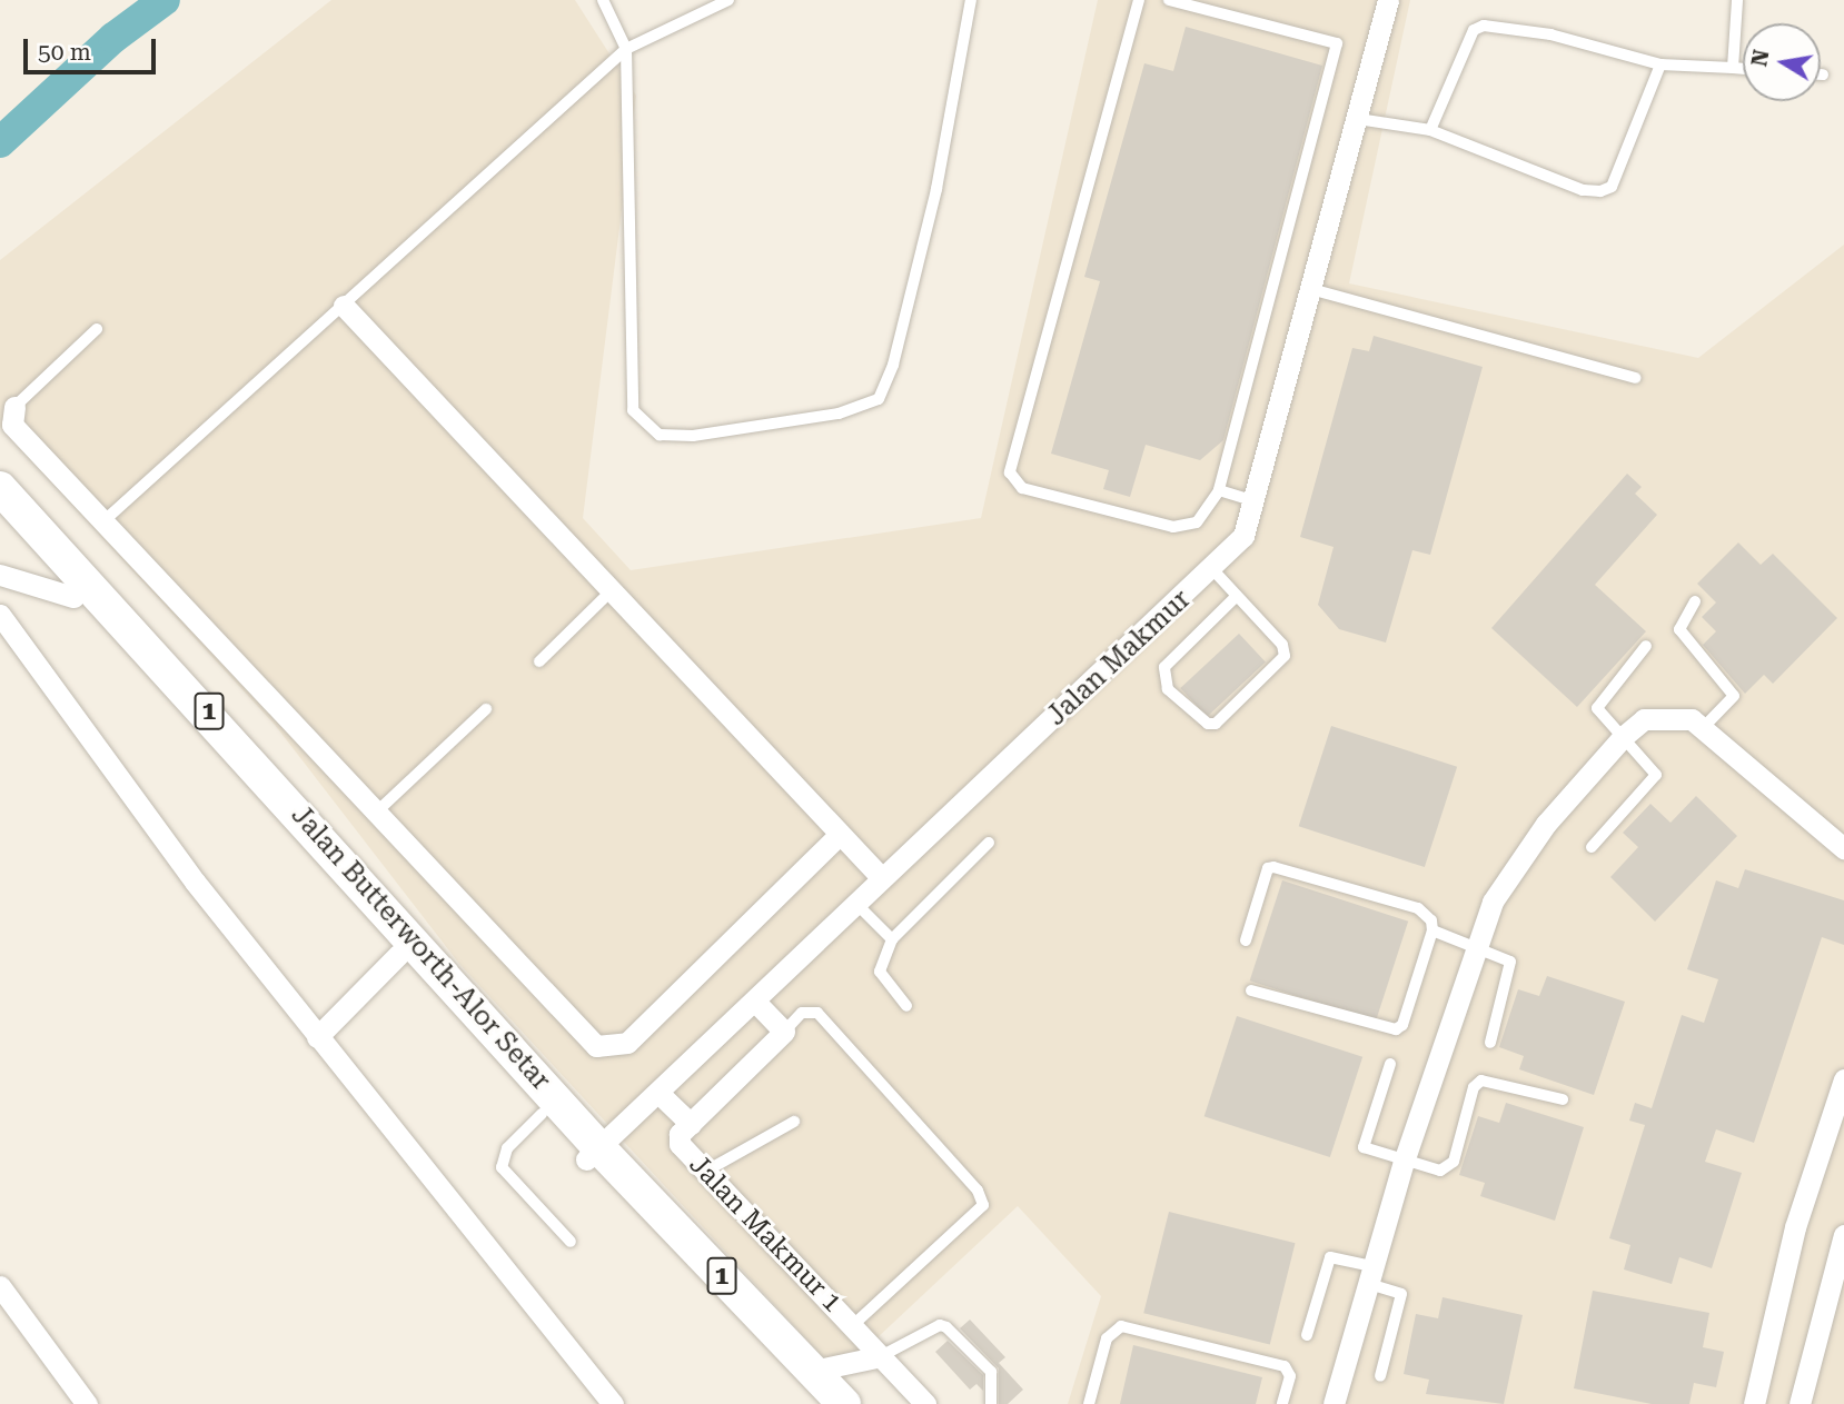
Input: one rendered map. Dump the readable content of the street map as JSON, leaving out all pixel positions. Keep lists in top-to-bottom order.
{
  "streets": {
    "main road": ["1", "Jalan Butterworth-Alor Setar"],
    "street": ["Jalan Makmur", "Jalan Makmur 1"]
  },
  "crossings": [
    ["Jalan Makmur", "Jalan Butterworth-Alor Setar"]
  ],
  "scale_bar": "50 m",
  "north": "left"
}
